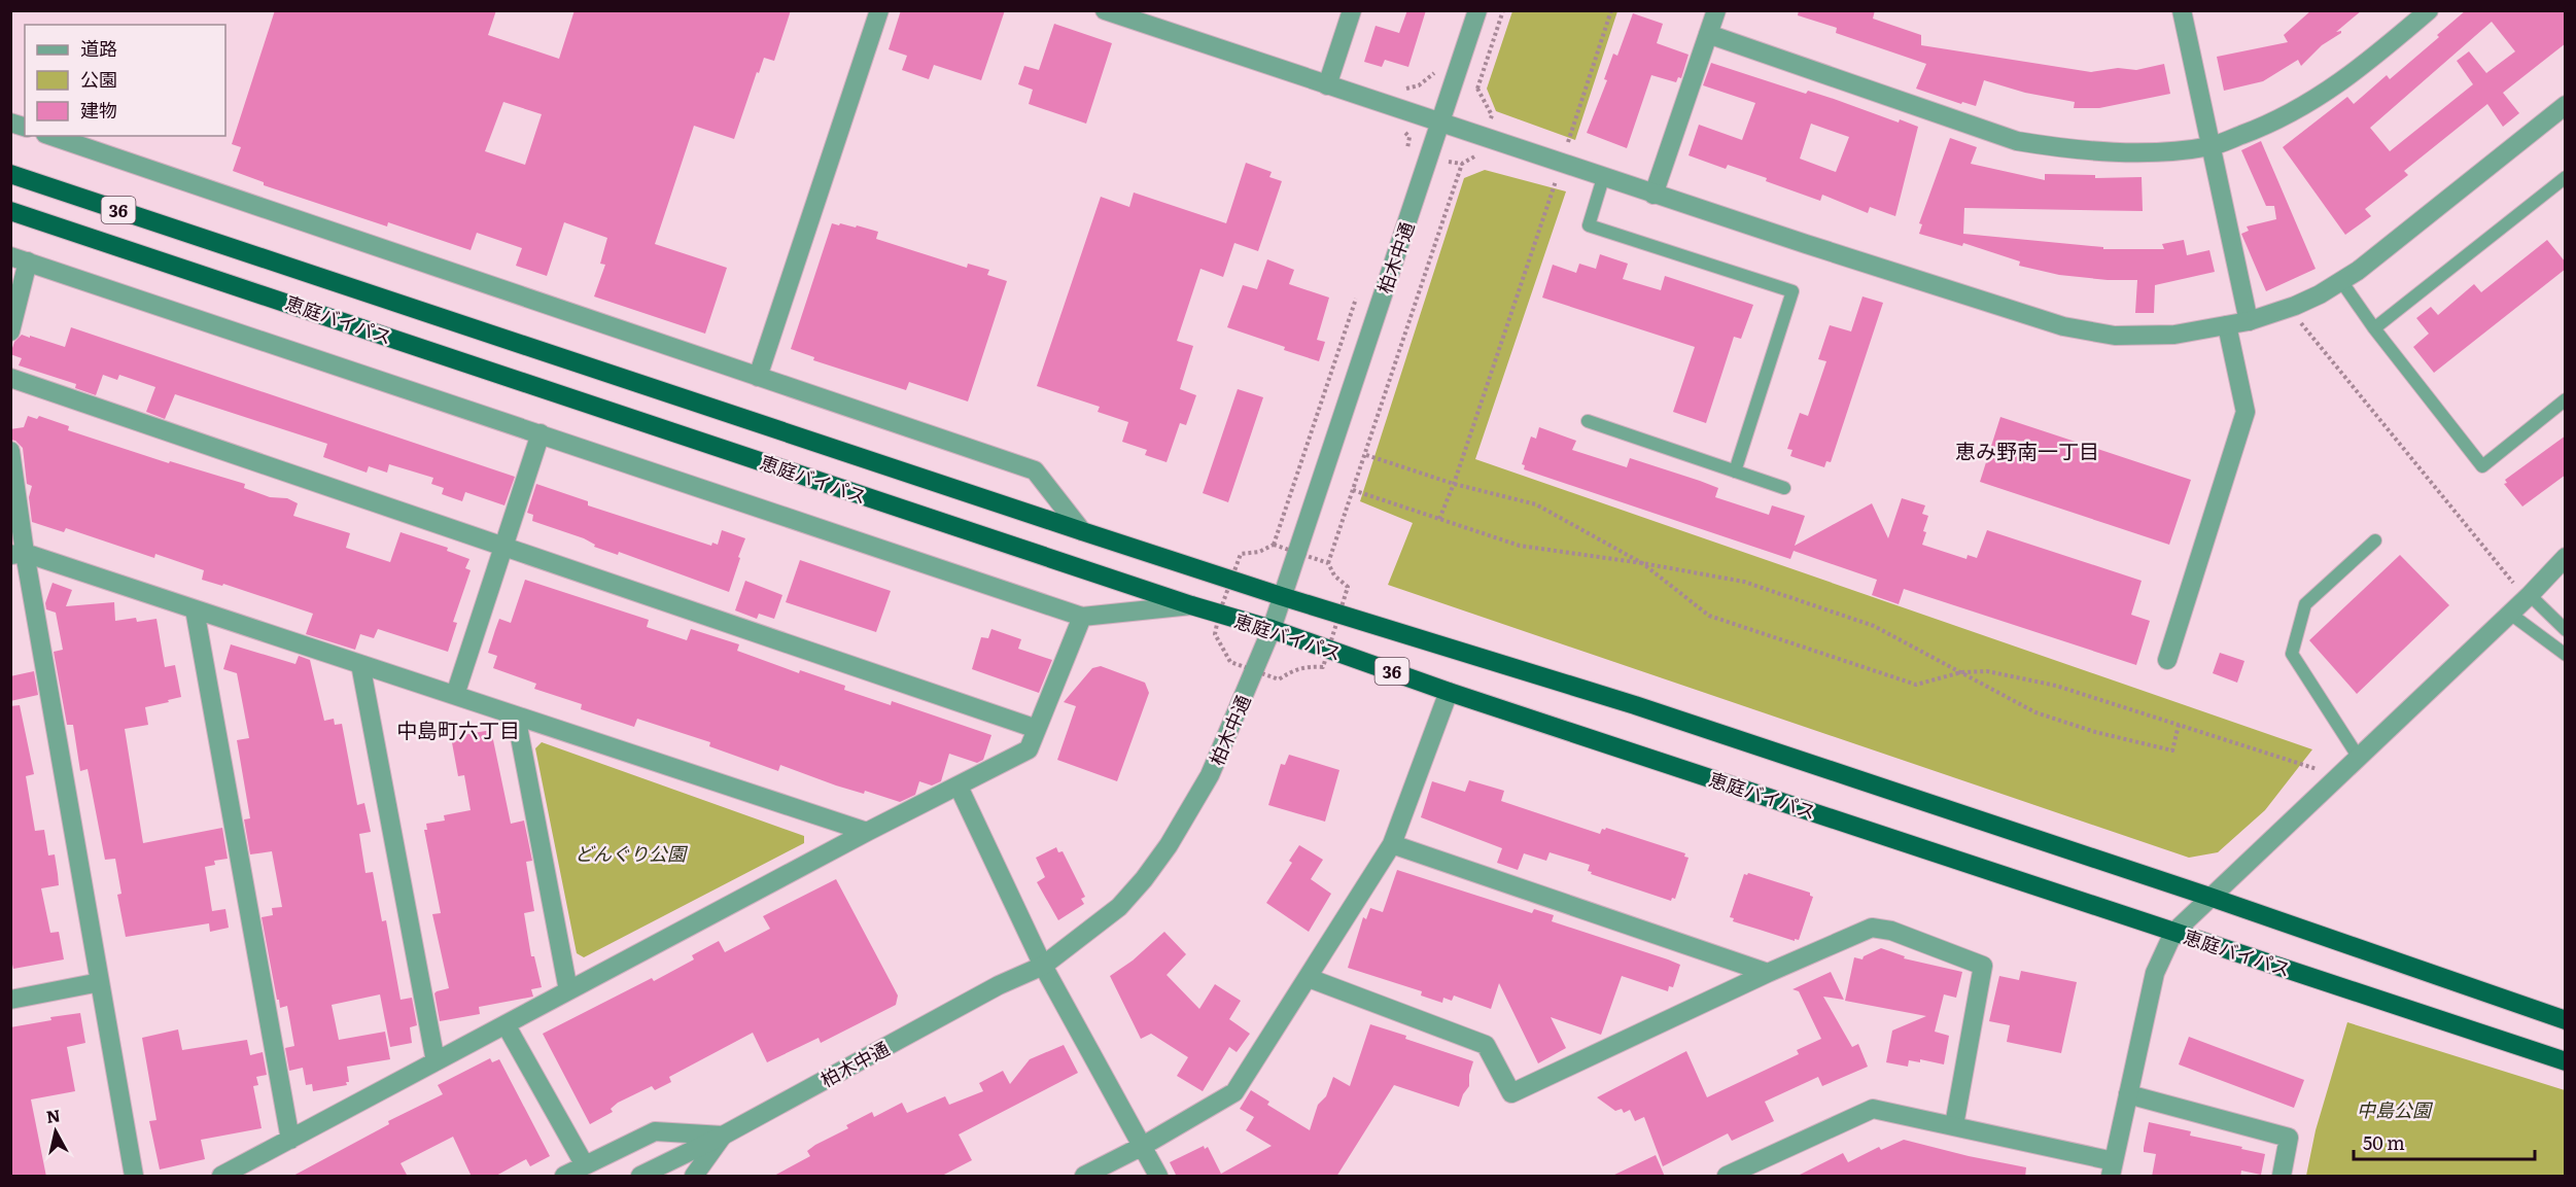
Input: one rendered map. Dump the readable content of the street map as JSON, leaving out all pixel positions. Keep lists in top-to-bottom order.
{
  "streets": {
    "highway": ["36", "恵庭バイパス"],
    "street": ["柏木中通"]
  },
  "crossings": [
    ["柏木中通", "恵庭バイパス"]
  ],
  "districts": ["恵み野南一丁目", "中島町六丁目"],
  "parks": ["どんぐり公園", "中島公園"],
  "legend": ["道路", "公園", "建物"],
  "scale_bar": "50 m",
  "north": "top"
}
